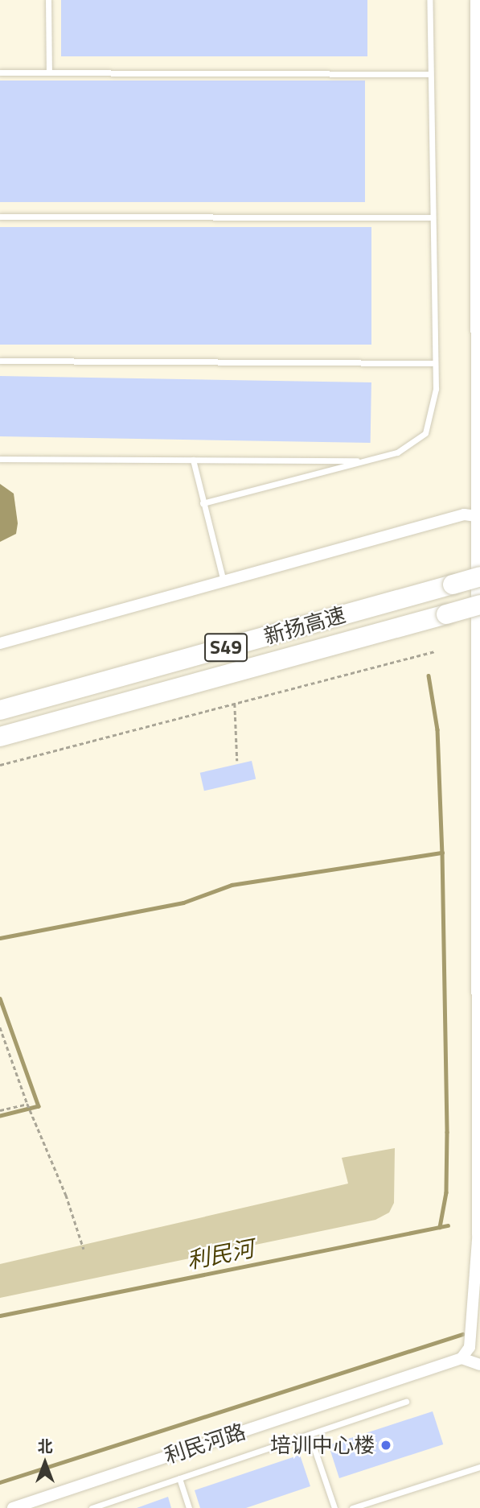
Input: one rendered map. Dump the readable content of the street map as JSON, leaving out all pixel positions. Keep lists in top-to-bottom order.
{
  "streets": {
    "highway": ["新扬高速", "S49"],
    "street": ["利民河路"]
  },
  "water": ["利民河"],
  "places": ["培训中心楼"],
  "north": "top"
}
